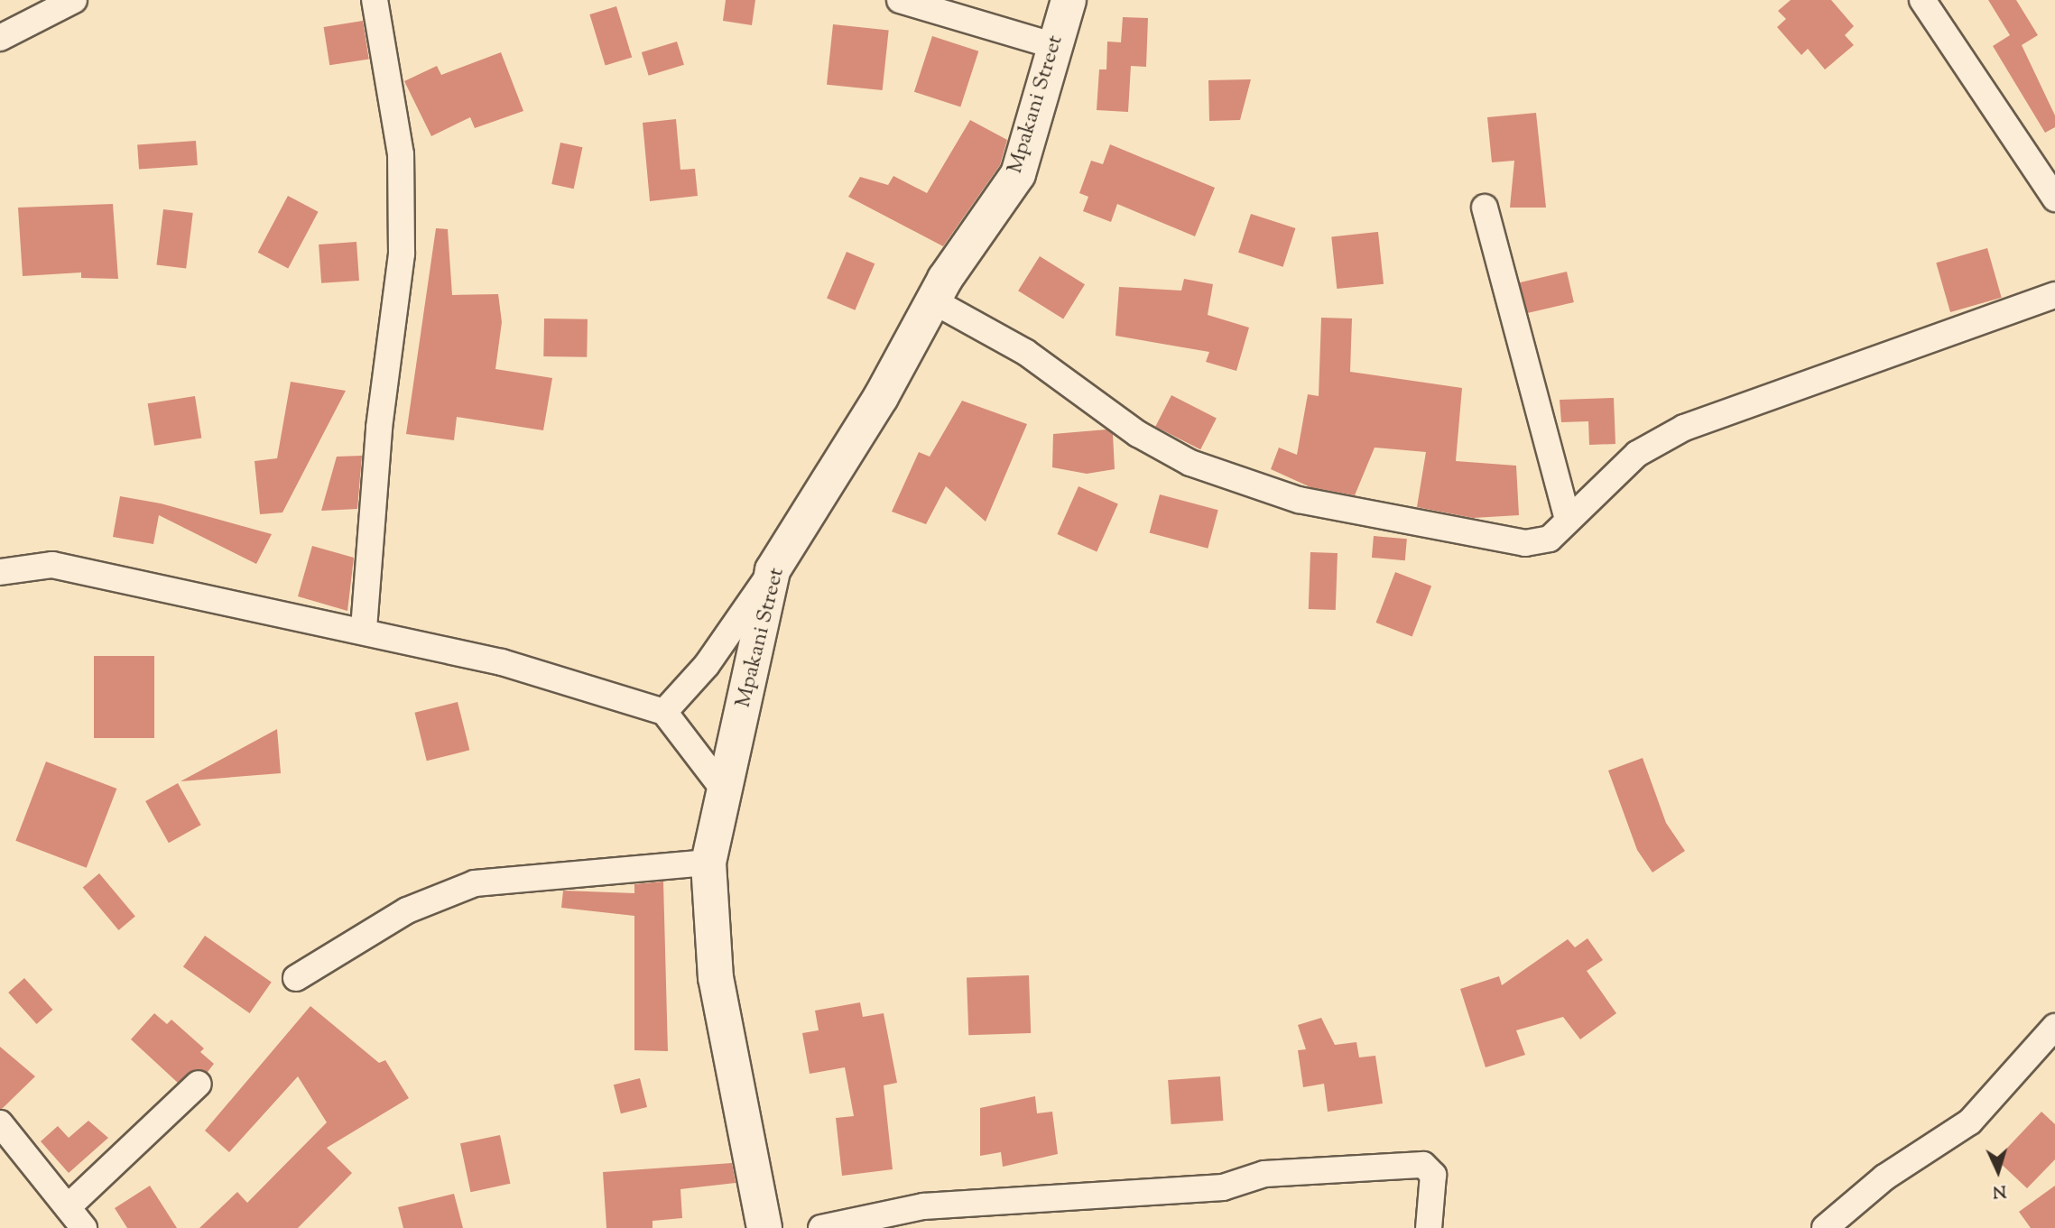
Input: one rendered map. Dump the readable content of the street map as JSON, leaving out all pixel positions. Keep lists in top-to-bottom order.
{
  "streets": {
    "street": ["Mpakani Street"]
  },
  "north": "bottom"
}
